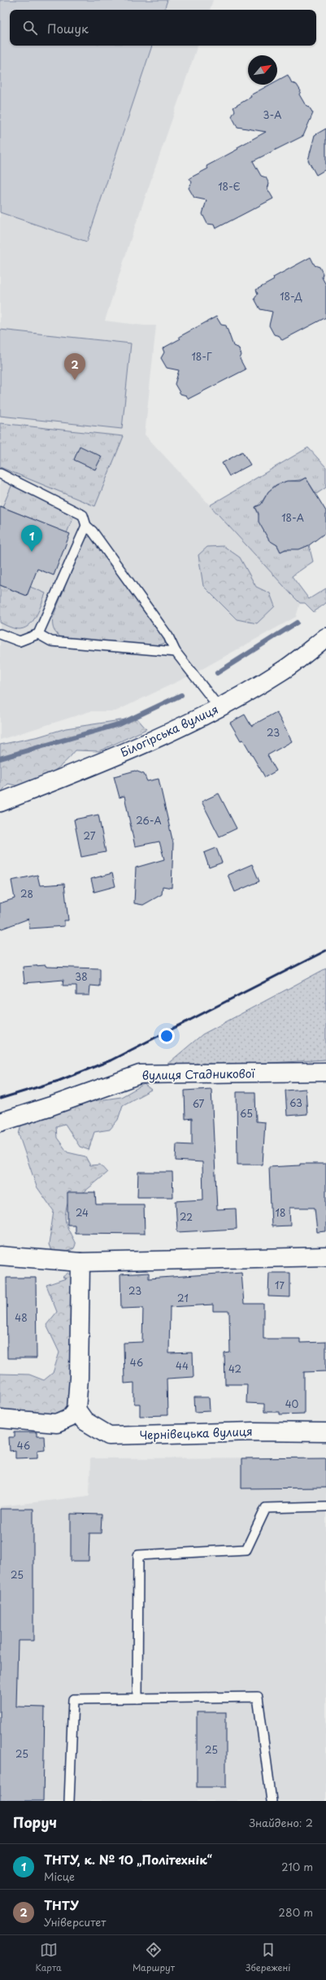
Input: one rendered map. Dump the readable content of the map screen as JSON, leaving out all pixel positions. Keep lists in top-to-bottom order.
{
  "streets": {
    "street": ["Білогірська вулиця", "вулиця Стадникової", "Чернівецька вулиця"]
  },
  "house_numbers": [
    "3-А",
    "18-Є",
    "18-Д",
    "18-Г",
    "18-А",
    "23",
    "26-А",
    "27",
    "28",
    "38",
    "63",
    "67",
    "65",
    "24",
    "18",
    "22",
    "17",
    "23",
    "21",
    "48",
    "46",
    "44",
    "42",
    "40",
    "46",
    "25",
    "25",
    "25"
  ],
  "north": "top right",
  "page": {
    "search": "Пошук",
    "pins": ["2", "1"],
    "heading": ["Поруч", "Знайдено: 2"],
    "list": [
      {
        "mark": "1",
        "name": "ТНТУ, к. № 10 „Політехнік“",
        "note": "Місце",
        "value": "210 m"
      },
      {
        "mark": "2",
        "name": "ТНТУ",
        "note": "Університет",
        "value": "280 m"
      }
    ],
    "nav": ["Карта", "Маршрут", "Збережені"]
  }
}
